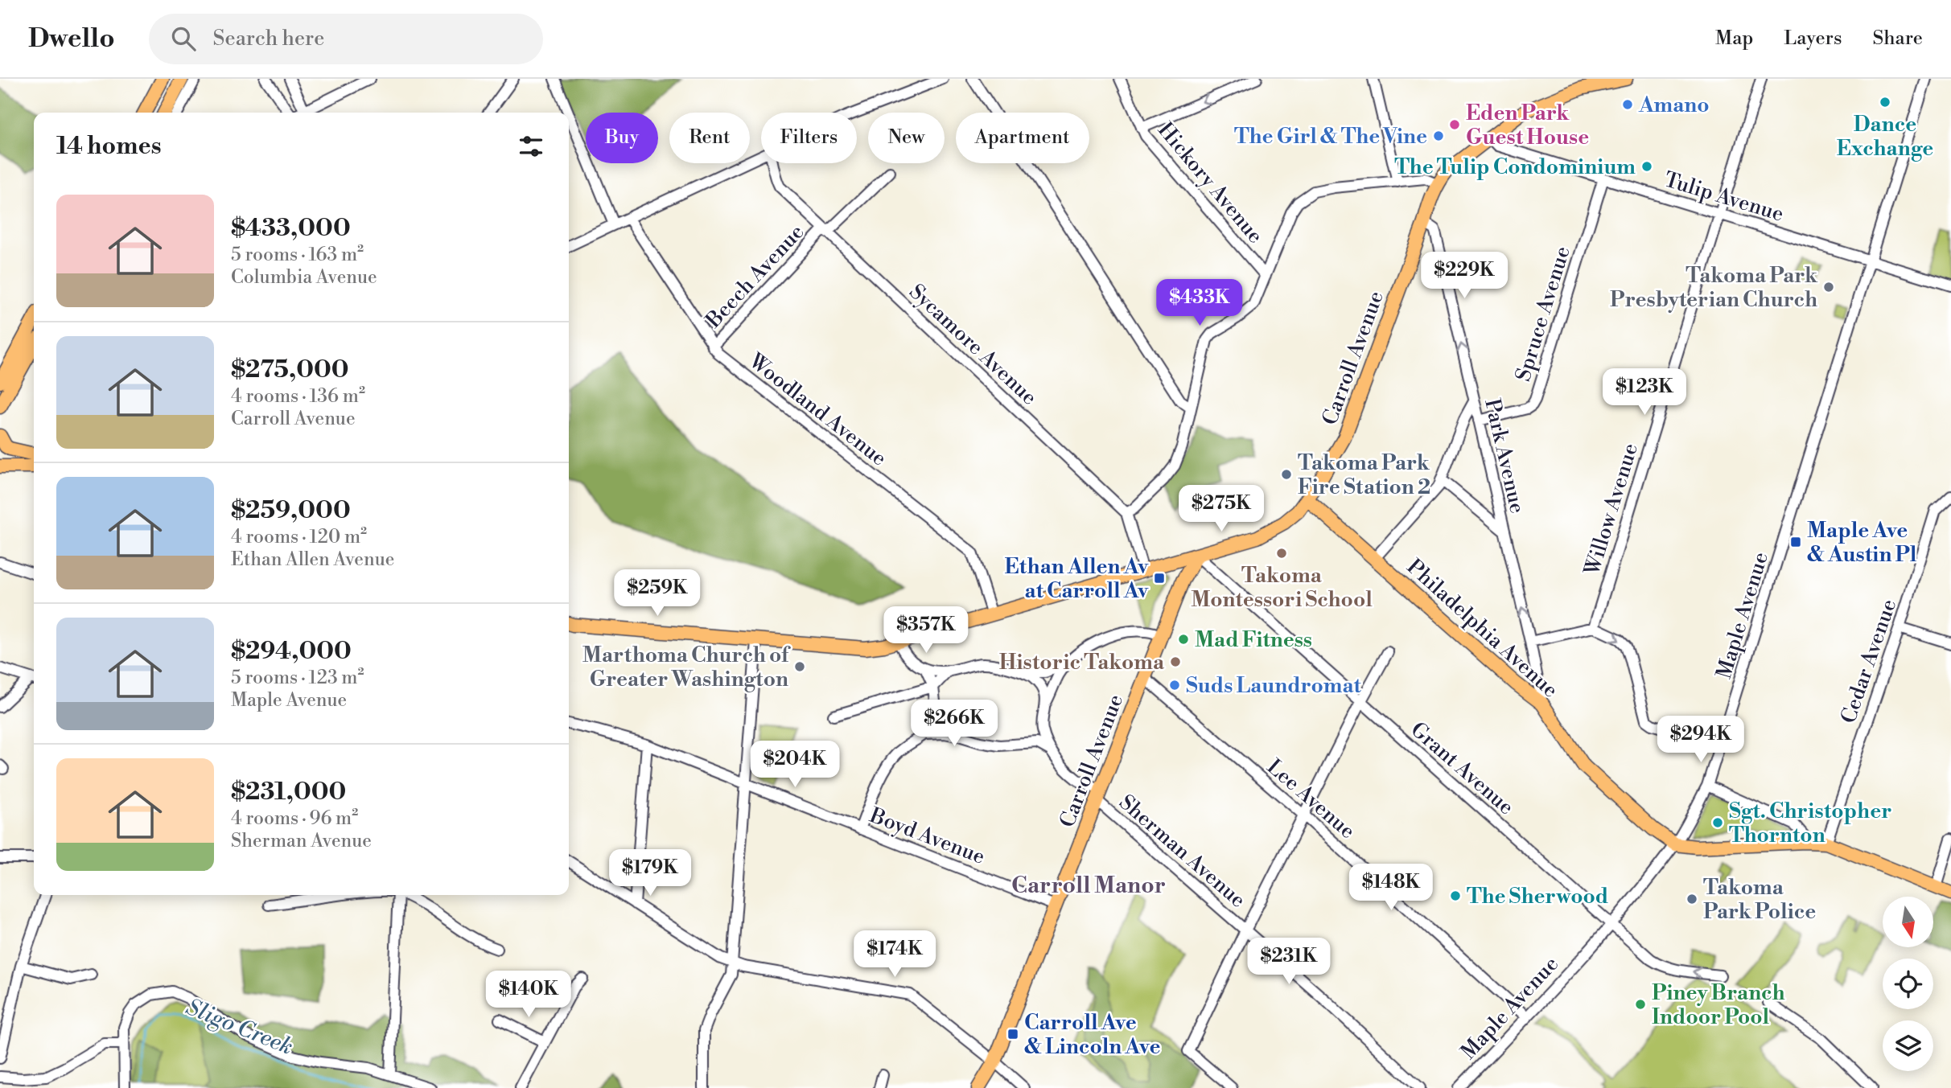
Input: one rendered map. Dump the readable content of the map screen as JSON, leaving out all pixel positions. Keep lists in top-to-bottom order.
{
  "streets": {
    "main road": ["Carroll Avenue", "Philadelphia Avenue"],
    "street": [
      "Hickory Avenue",
      "Tulip Avenue",
      "Beech Avenue",
      "Spruce Avenue",
      "Sycamore Avenue",
      "Woodland Avenue",
      "Park Avenue",
      "Willow Avenue",
      "Maple Avenue",
      "Cedar Avenue",
      "Grant Avenue",
      "Lee Avenue",
      "Boyd Avenue",
      "Sherman Avenue"
    ]
  },
  "crossings": [
    ["Tulip Avenue", "Spruce Avenue"],
    ["Tulip Avenue", "Carroll Avenue"],
    ["Tulip Avenue", "Willow Avenue"],
    ["Tulip Avenue", "Maple Avenue"],
    ["Beech Avenue", "Sycamore Avenue"],
    ["Beech Avenue", "Woodland Avenue"],
    ["Spruce Avenue", "Park Avenue"],
    ["Carroll Avenue", "Park Avenue"],
    ["Carroll Avenue", "Philadelphia Avenue"],
    ["Carroll Avenue", "Grant Avenue"],
    ["Carroll Avenue", "Lee Avenue"],
    ["Carroll Avenue", "Boyd Avenue"],
    ["Carroll Avenue", "Sherman Avenue"],
    ["Park Avenue", "Philadelphia Avenue"],
    ["Maple Avenue", "Philadelphia Avenue"],
    ["Maple Avenue", "Grant Avenue"],
    ["Maple Avenue", "Lee Avenue"]
  ],
  "one_way": ["Park Avenue"],
  "districts": ["Carroll Manor"],
  "water": ["Sligo Creek"],
  "places": {
    "other": [
      "Dance Exchange",
      "Amano",
      "Eden Park Guest House",
      "The Girl & The Vine",
      "The Tulip Condominium",
      "Takoma Park Presbyterian Church",
      "Takoma Park Fire Station 2",
      "Takoma Montessori School",
      "Mad Fitness",
      "Historic Takoma",
      "Marthoma Church of Greater Washington",
      "Suds Laundromat",
      "Sgt. Christopher Thornton",
      "The Sherwood",
      "Takoma Park Police",
      "Piney Branch Indoor Pool"
    ],
    "transit": ["Maple Ave & Austin Pl", "Ethan Allen Av at Carroll Av", "Carroll Ave & Lincoln Ave"]
  },
  "north": "bottom",
  "page": {
    "header": "Dwello",
    "search": "Search here",
    "nav": ["Map", "Layers", "Share"],
    "chip": [
      "Buy",
      "Rent",
      "Filters",
      "New",
      "Apartment"
    ],
    "heading": "14 homes",
    "list": [
      {
        "name": "$433,000",
        "note": "5 rooms · 163 m² · Columbia Avenue"
      },
      {
        "name": "$275,000",
        "note": "4 rooms · 136 m² · Carroll Avenue"
      },
      {
        "name": "$259,000",
        "note": "4 rooms · 120 m² · Ethan Allen Avenue"
      },
      {
        "name": "$294,000",
        "note": "5 rooms · 123 m² · Maple Avenue"
      },
      {
        "name": "$231,000",
        "note": "4 rooms · 96 m² · Sherman Avenue"
      }
    ],
    "price": [
      "$229K",
      "$433K",
      "$123K",
      "$275K",
      "$259K",
      "$357K",
      "$266K",
      "$294K",
      "$204K",
      "$179K",
      "$148K",
      "$174K",
      "$231K",
      "$140K"
    ]
  }
}
